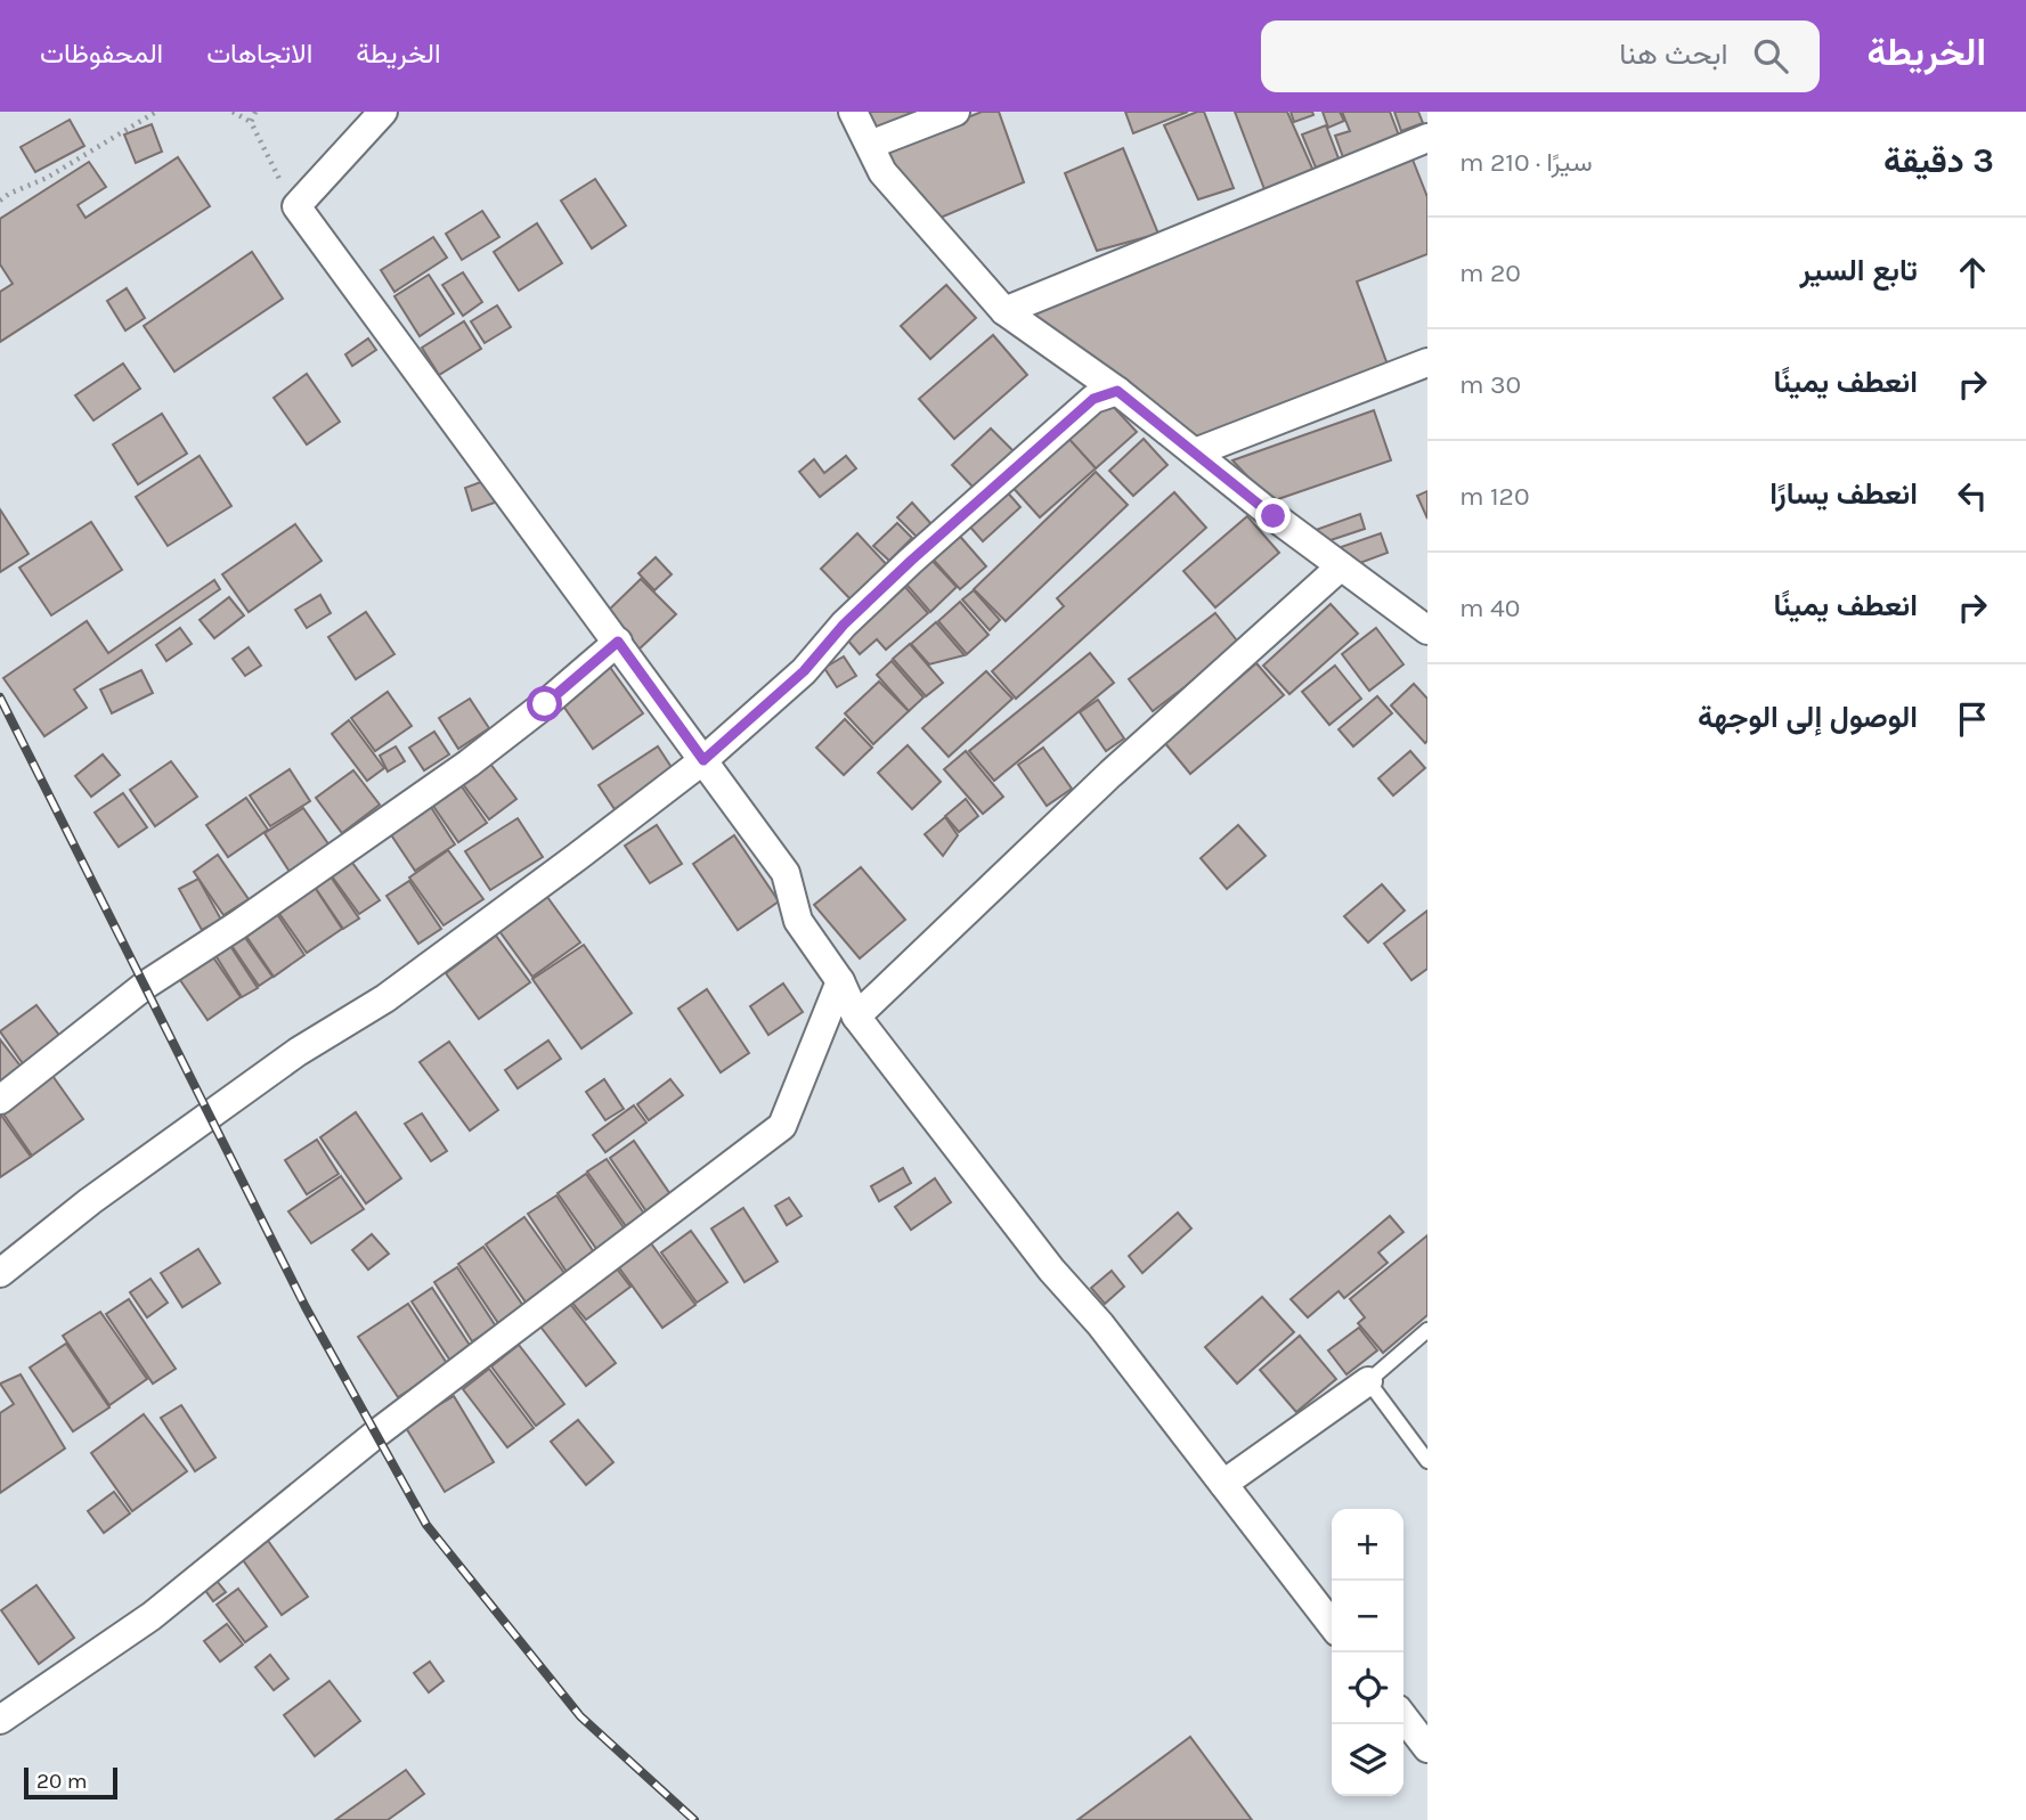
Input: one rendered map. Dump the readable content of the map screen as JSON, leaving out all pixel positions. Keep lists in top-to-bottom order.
{
  "scale_bar": "20 m",
  "page": {
    "header": "الخريطة",
    "search": "ابحث هنا",
    "nav": ["الخريطة", "الاتجاهات", "المحفوظات"],
    "heading": ["3 دقيقة", "سيرًا · 210 m"],
    "list": [
      ["تابع السير", "20 m"],
      ["انعطف يمينًا", "30 m"],
      ["انعطف يسارًا", "120 m"],
      ["انعطف يمينًا", "40 m"],
      "الوصول إلى الوجهة"
    ],
    "map_buttons": ["+", "−"],
    "scale": "20 m"
  }
}
